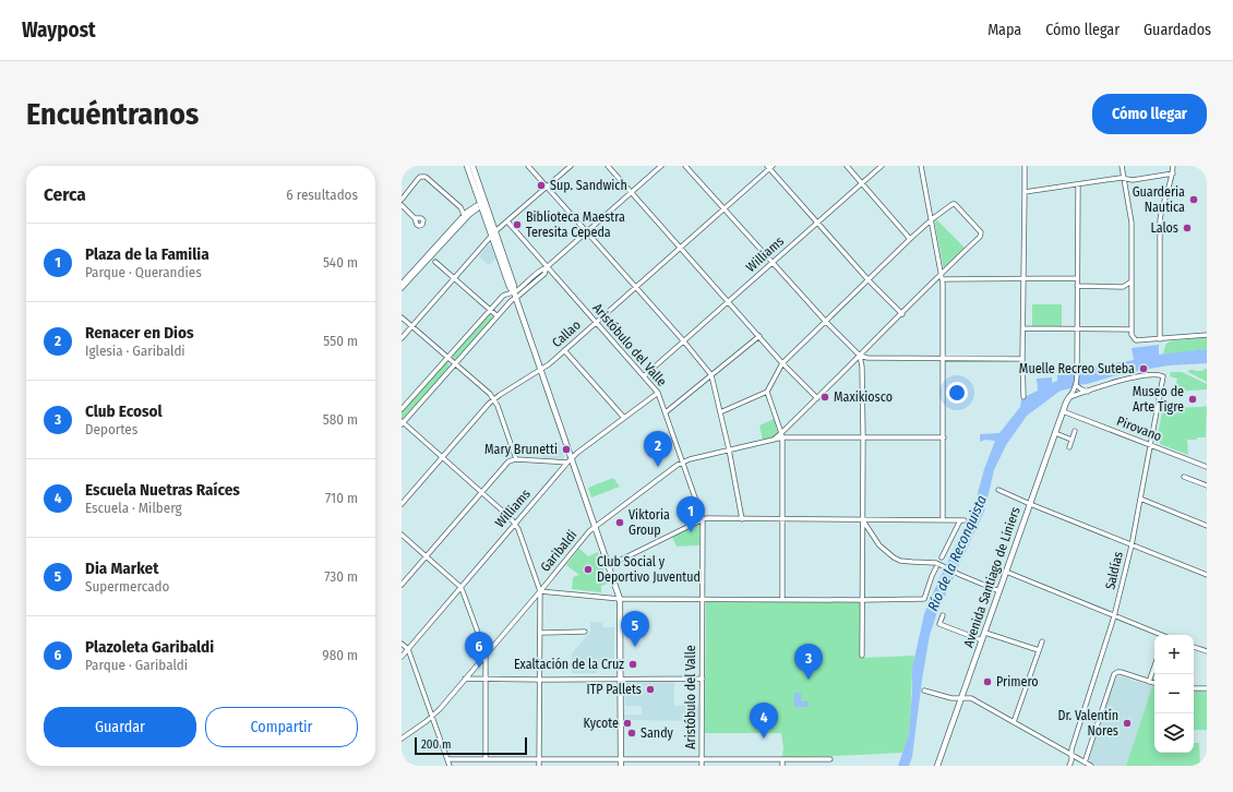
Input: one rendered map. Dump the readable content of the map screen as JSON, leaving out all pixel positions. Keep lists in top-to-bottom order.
{
  "streets": {
    "main road": ["Avenida Santiago de Liniers"],
    "street": [
      "Williams",
      "Callao",
      "Aristóbulo del Valle",
      "Pirovano",
      "Garibaldi",
      "Saldías"
    ]
  },
  "crossings": [
    ["Williams", "Aristóbulo del Valle"],
    ["Callao", "Aristóbulo del Valle"],
    ["Aristóbulo del Valle", "Garibaldi"],
    ["Pirovano", "Saldías"],
    ["Pirovano", "Avenida Santiago de Liniers"]
  ],
  "water": ["Río de la Reconquista"],
  "places": [
    "Sup. Sandwich",
    "Guarderia Nautica",
    "Biblioteca Maestra Teresita Cepeda",
    "Lalos",
    "Muelle Recreo Suteba",
    "Maxikiosco",
    "Museo de Arte Tigre",
    "Mary Brunetti",
    "Viktoria Group",
    "Club Social y Deportivo Juventud",
    "Exaltación de la Cruz",
    "Primero",
    "ITP Pallets",
    "Kycote",
    "Dr. Valentín Nores",
    "Sandy"
  ],
  "scale_bar": "200 m",
  "page": {
    "header": "Waypost",
    "nav": ["Mapa", "Cómo llegar", "Guardados"],
    "buttons": [
      "Cómo llegar",
      ["Guardar", "Compartir"]
    ],
    "title": "Encuéntranos",
    "heading": ["Cerca", "6 resultados"],
    "list": [
      {
        "mark": "1",
        "name": "Plaza de la Familia",
        "note": "Parque · Querandíes",
        "value": "540 m"
      },
      {
        "mark": "2",
        "name": "Renacer en Dios",
        "note": "Iglesia · Garibaldi",
        "value": "550 m"
      },
      {
        "mark": "3",
        "name": "Club Ecosol",
        "note": "Deportes",
        "value": "580 m"
      },
      {
        "mark": "4",
        "name": "Escuela Nuetras Raíces",
        "note": "Escuela · Milberg",
        "value": "710 m"
      },
      {
        "mark": "5",
        "name": "Dia Market",
        "note": "Supermercado",
        "value": "730 m"
      },
      {
        "mark": "6",
        "name": "Plazoleta Garibaldi",
        "note": "Parque · Garibaldi",
        "value": "980 m"
      }
    ],
    "pins": [
      "2",
      "1",
      "5",
      "6",
      "3",
      "4"
    ],
    "map_buttons": ["+", "−"],
    "scale": "200 m"
  }
}
